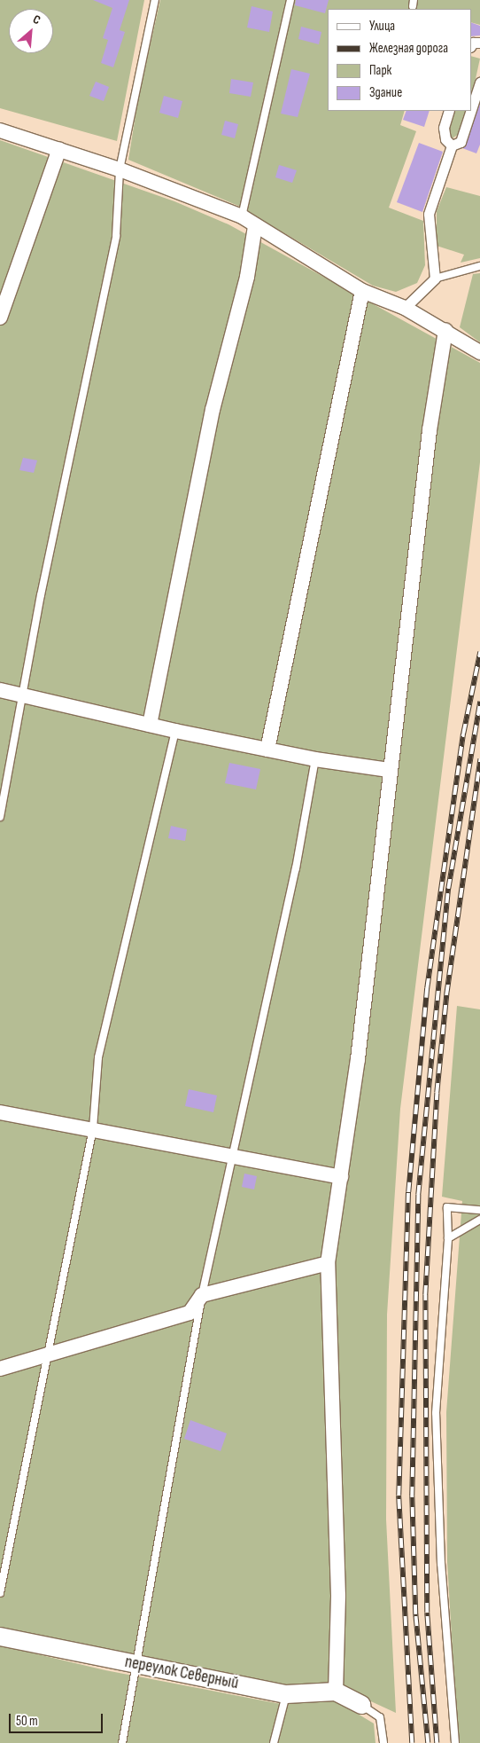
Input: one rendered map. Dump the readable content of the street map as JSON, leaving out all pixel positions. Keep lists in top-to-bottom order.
{
  "streets": {
    "street": ["переулок Северный"]
  },
  "legend": [
    "Улица",
    "Железная дорога",
    "Парк",
    "Здание"
  ],
  "scale_bar": "50 m",
  "north": "top right"
}
